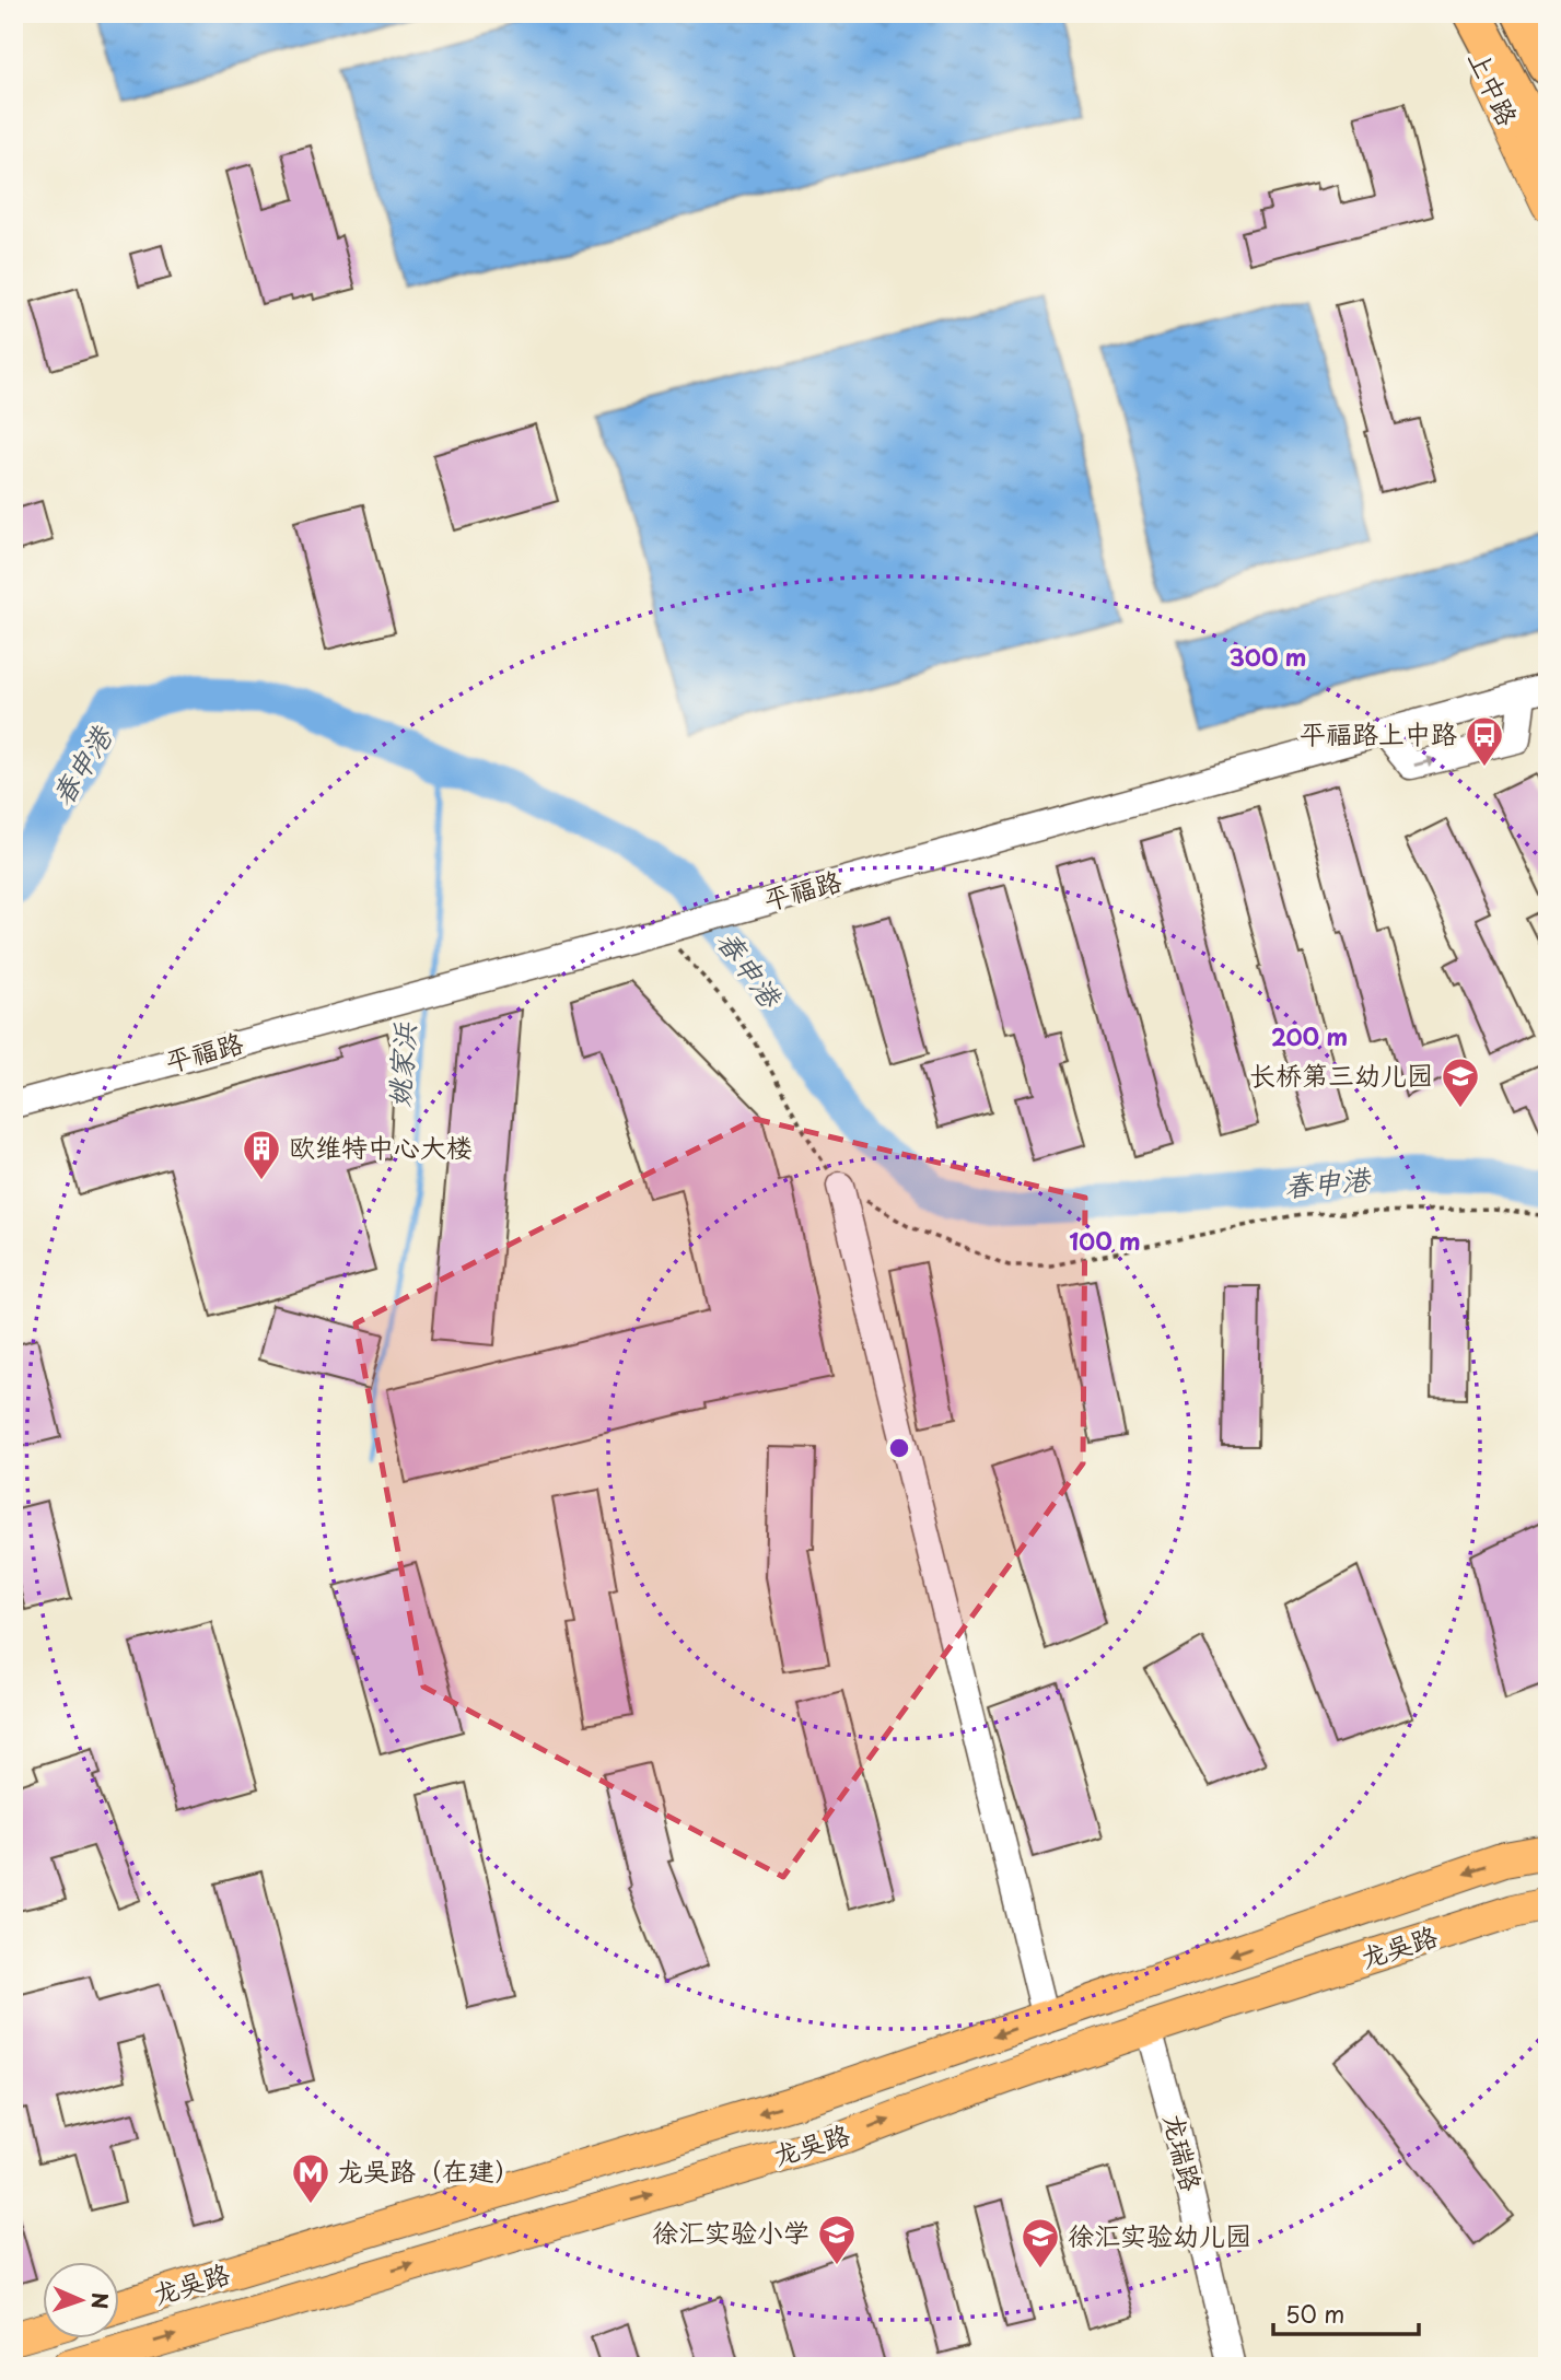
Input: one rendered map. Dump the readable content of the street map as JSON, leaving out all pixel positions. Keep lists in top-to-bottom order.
{
  "streets": {
    "main road": ["上中路", "龙吴路"],
    "street": ["平福路", "龙瑞路"]
  },
  "crossings": [
    ["龙吴路", "龙瑞路"]
  ],
  "water": ["春申港", "姚家浜"],
  "places": {
    "bus stop": ["平福路上中路"],
    "school or university": ["长桥第三幼儿园", "徐汇实验小学", "徐汇实验幼儿园"],
    "building": ["欧维特中心大楼"],
    "metro station": ["龙吴路（在建）"]
  },
  "scale_bar": "50 m",
  "north": "right",
  "rings": ["300 m", "200 m", "100 m"]
}
